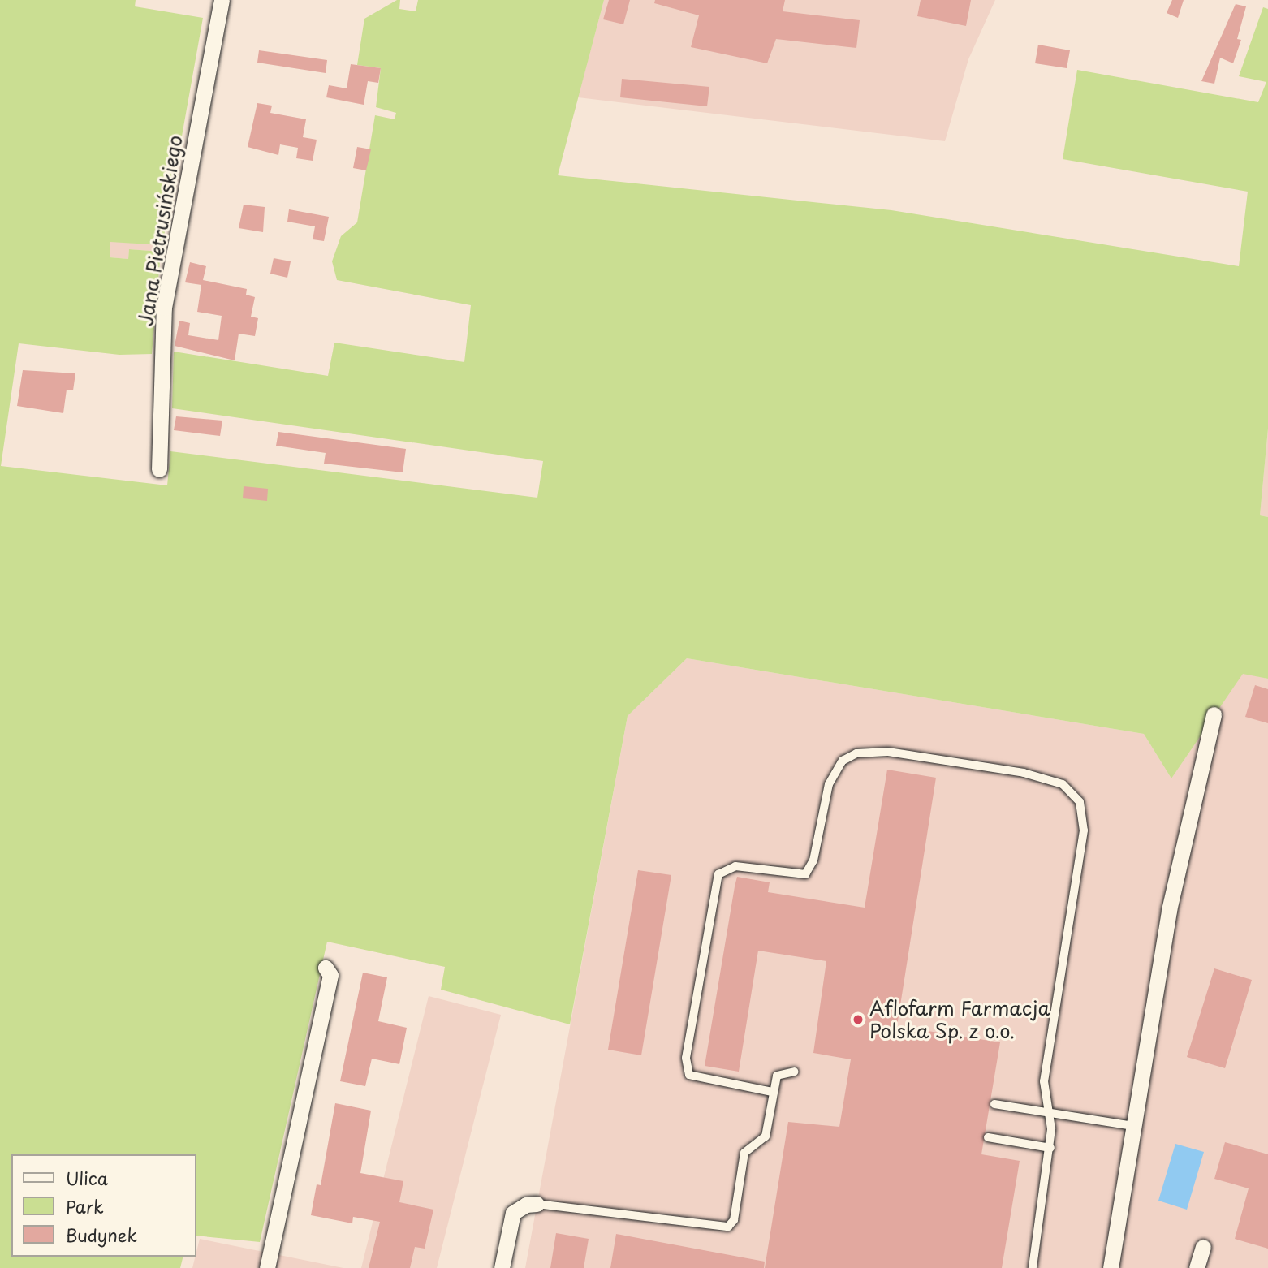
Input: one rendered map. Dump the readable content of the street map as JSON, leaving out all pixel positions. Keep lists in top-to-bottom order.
{
  "streets": {
    "street": ["Jana Pietrusińskiego"]
  },
  "places": ["Aflofarm Farmacja Polska Sp. z o.o."],
  "legend": ["Ulica", "Park", "Budynek"]
}
